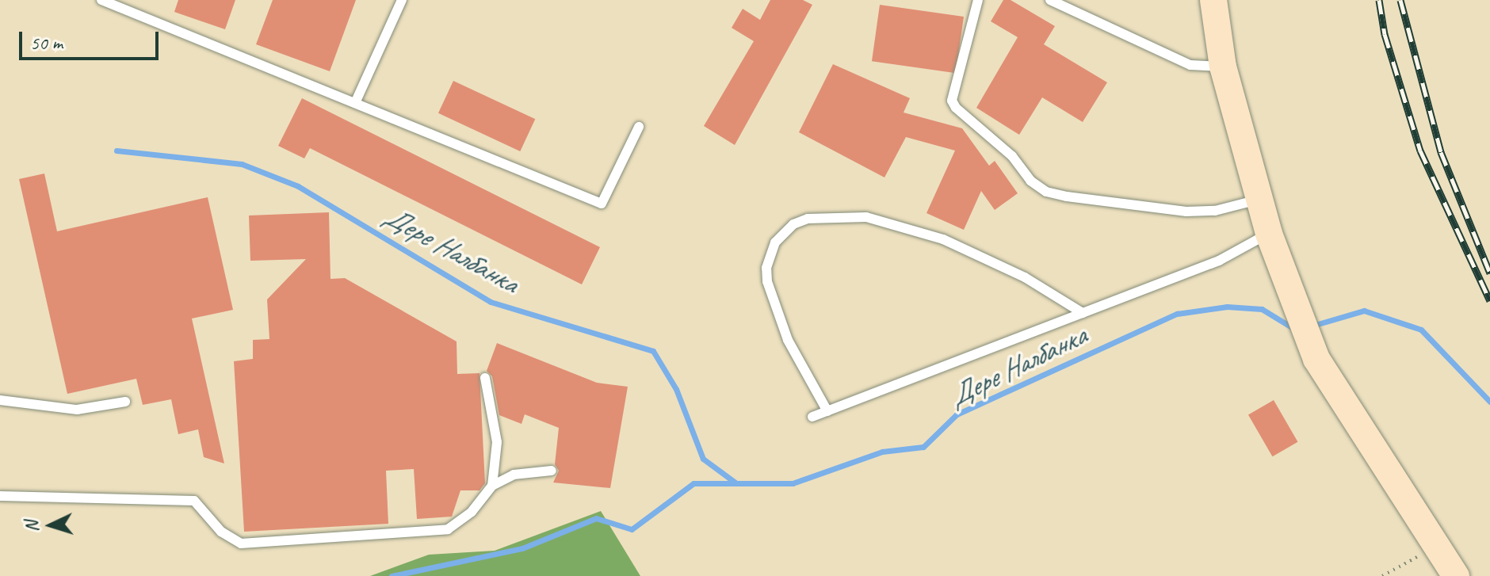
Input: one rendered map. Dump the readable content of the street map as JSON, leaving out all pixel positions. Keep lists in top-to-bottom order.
{
  "water": ["Дере Налбанка"],
  "scale_bar": "50 m",
  "north": "left"
}
